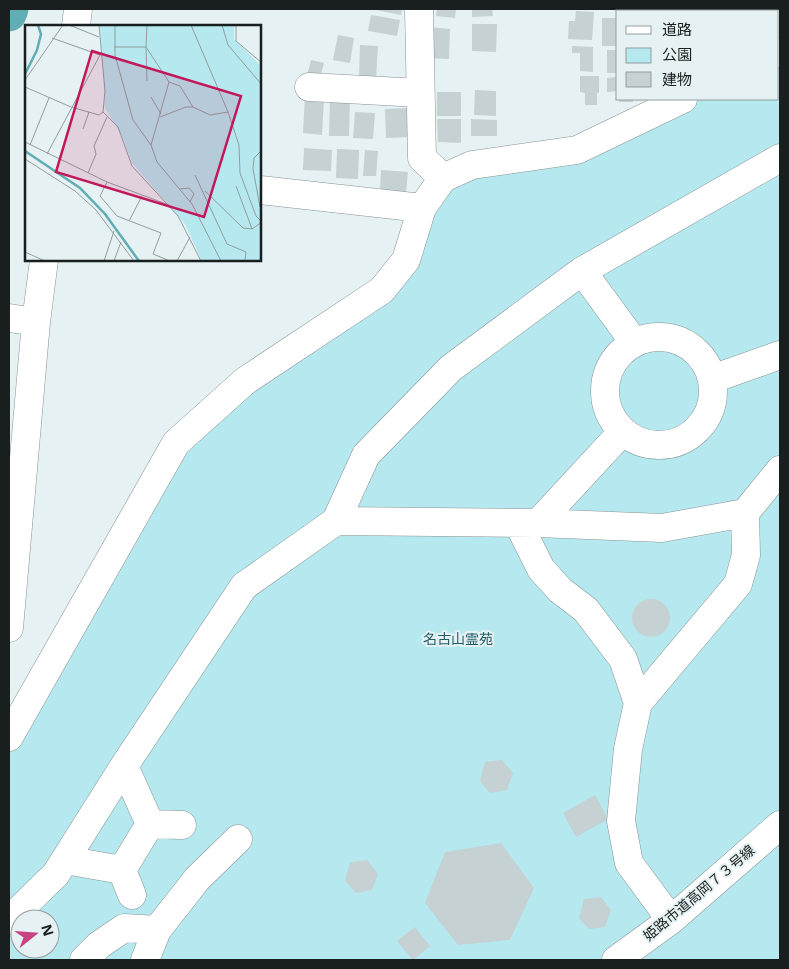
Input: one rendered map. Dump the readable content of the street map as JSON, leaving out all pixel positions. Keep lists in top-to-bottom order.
{
  "streets": {
    "street": ["姫路市道高岡７３号線"]
  },
  "parks": ["名古山霊苑"],
  "legend": ["道路", "公園", "建物"],
  "north": "right"
}
